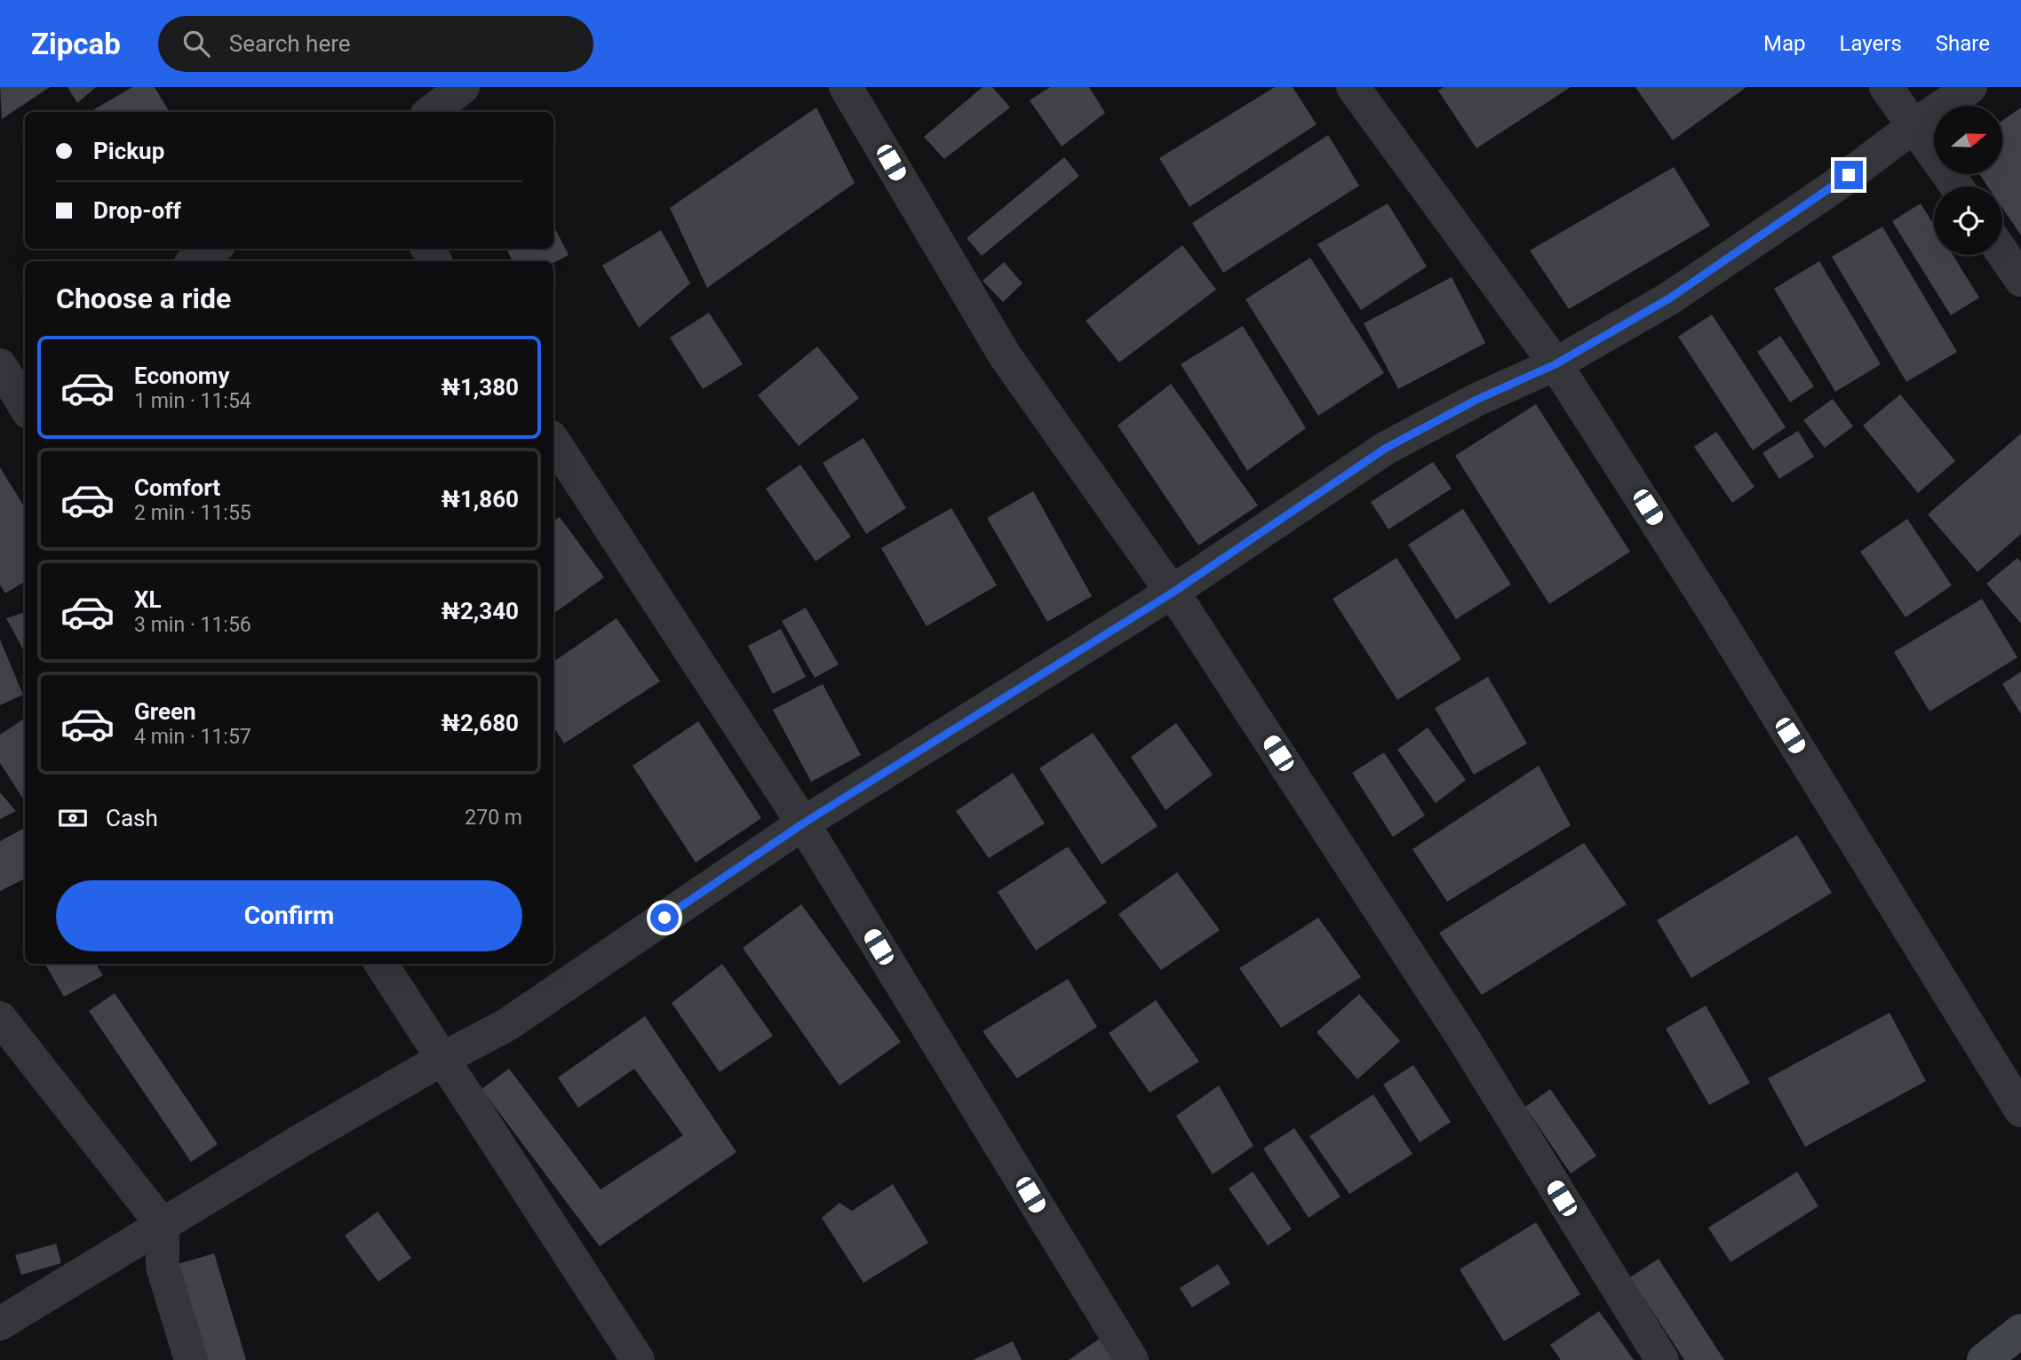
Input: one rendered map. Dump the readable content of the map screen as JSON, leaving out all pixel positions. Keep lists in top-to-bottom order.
{
  "north": "right",
  "page": {
    "header": "Zipcab",
    "search": "Search here",
    "nav": ["Map", "Layers", "Share"],
    "banner": ["Pickup", "Drop-off"],
    "heading": "Choose a ride",
    "list": [
      {
        "name": "Economy",
        "note": "1 min · 11:54",
        "value": "₦1,380"
      },
      {
        "name": "Comfort",
        "note": "2 min · 11:55",
        "value": "₦1,860"
      },
      {
        "name": "XL",
        "note": "3 min · 11:56",
        "value": "₦2,340"
      },
      {
        "name": "Green",
        "note": "4 min · 11:57",
        "value": "₦2,680"
      }
    ],
    "pay": ["Cash", "270 m"],
    "buttons": "Confirm"
  }
}
